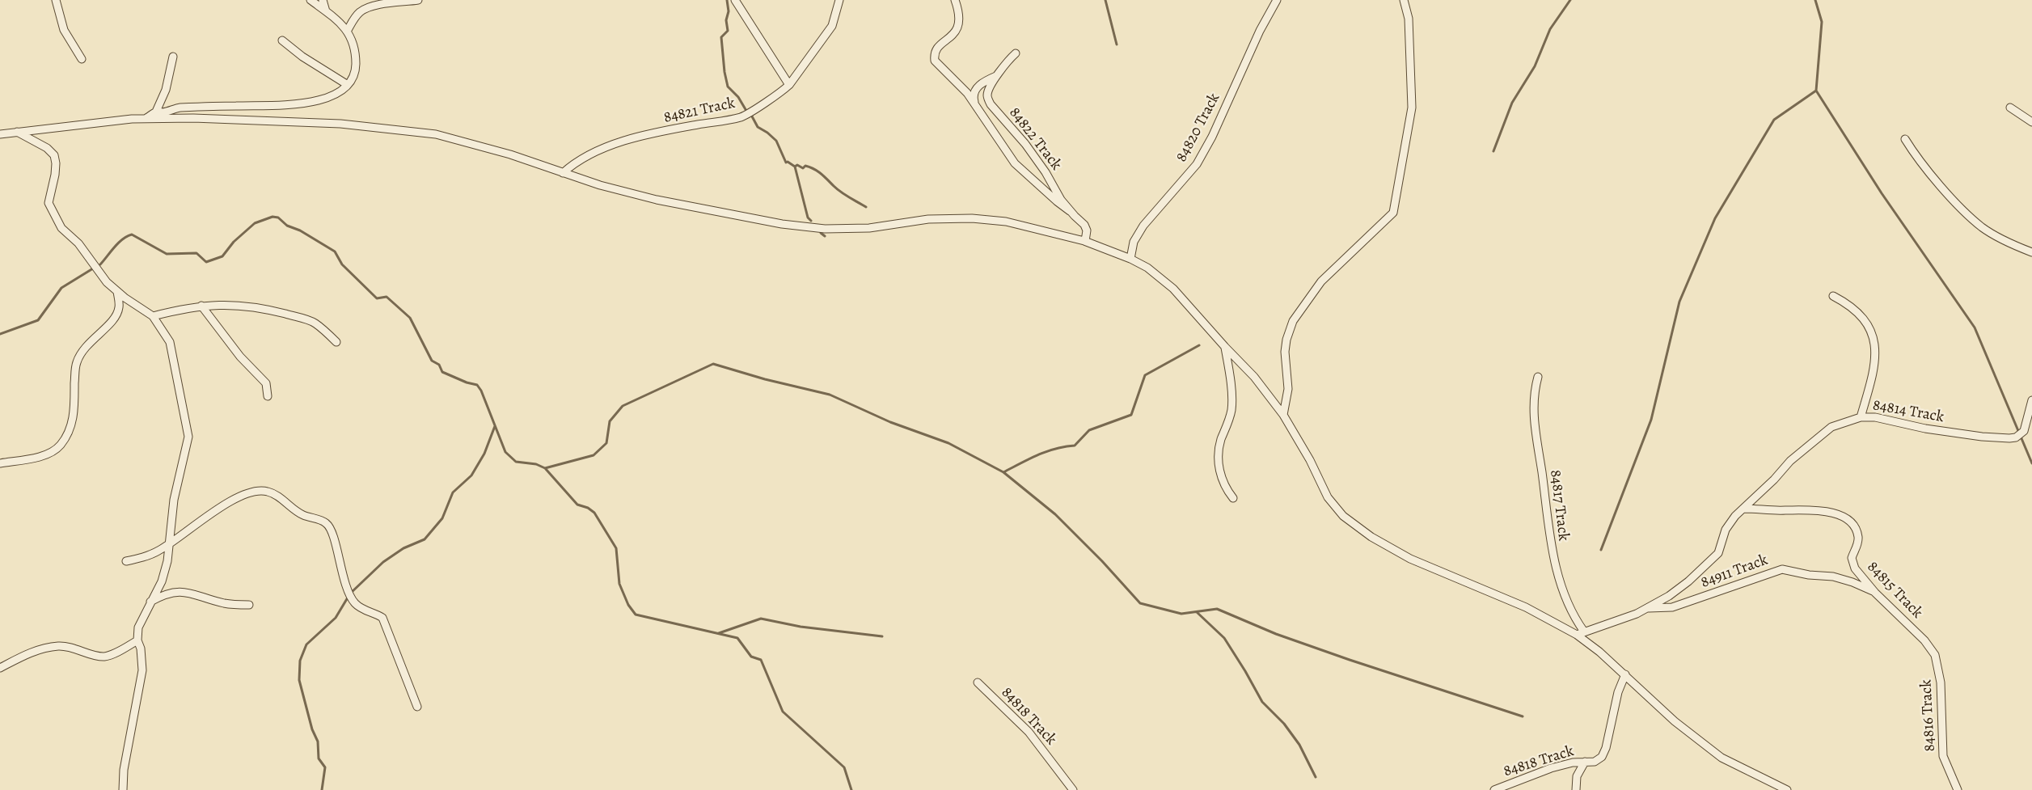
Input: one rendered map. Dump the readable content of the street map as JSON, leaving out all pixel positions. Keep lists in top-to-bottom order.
{
  "streets": {
    "street": [
      "84821 Track",
      "84820 Track",
      "84822 Track",
      "84814 Track",
      "84817 Track",
      "84911 Track",
      "84815 Track",
      "84816 Track",
      "84818 Track"
    ]
  },
  "crossings": [
    ["84814 Track", "84911 Track"],
    ["84814 Track", "84815 Track"],
    ["84911 Track", "84815 Track"],
    ["84815 Track", "84816 Track"]
  ]
}
